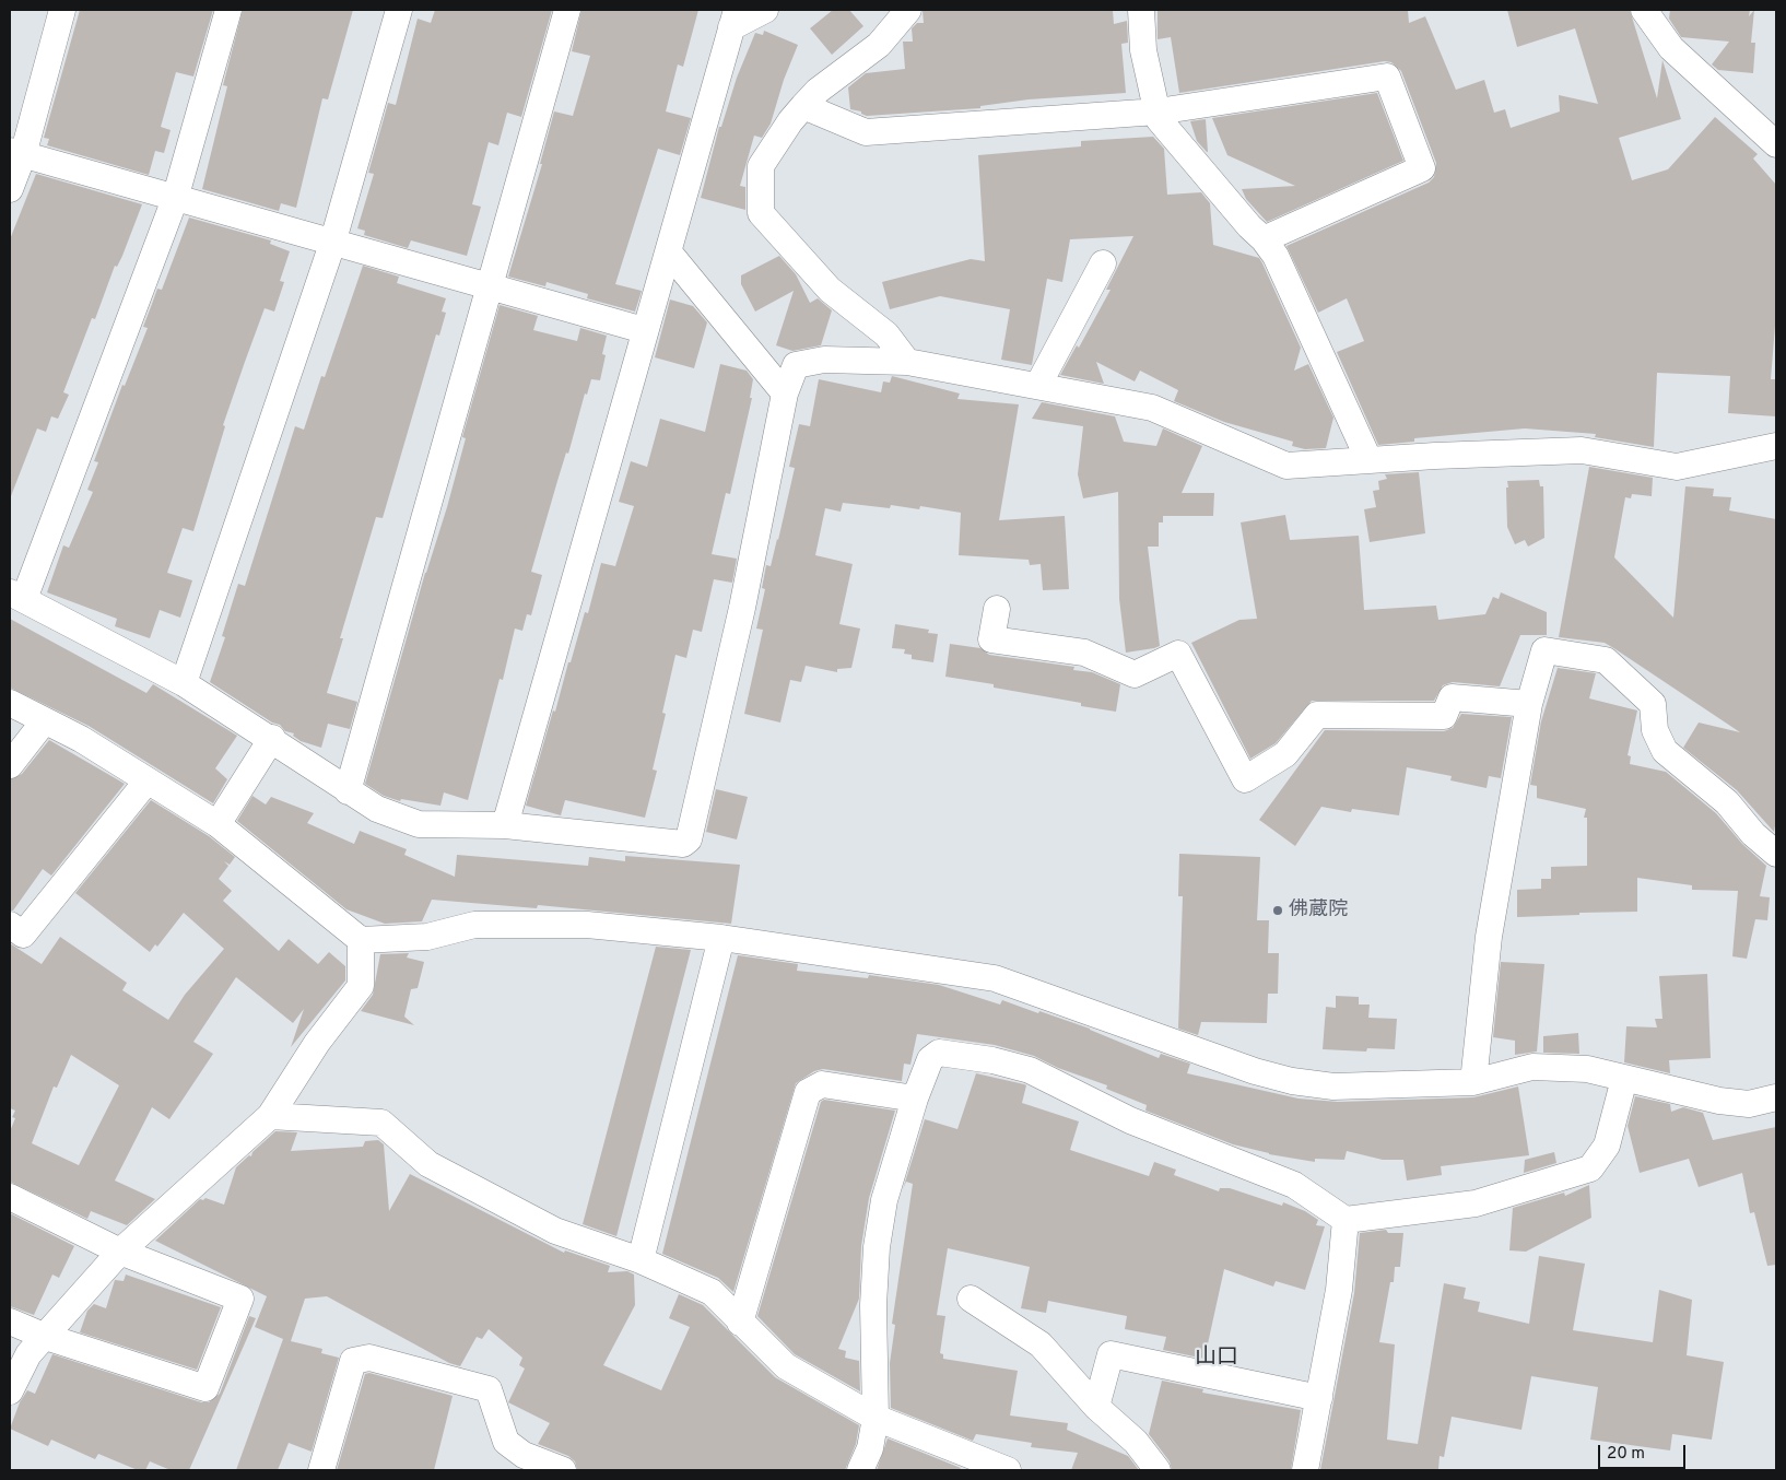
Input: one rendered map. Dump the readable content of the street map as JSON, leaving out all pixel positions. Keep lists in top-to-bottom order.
{
  "districts": ["山口"],
  "places": ["佛蔵院"],
  "scale_bar": "20 m"
}
